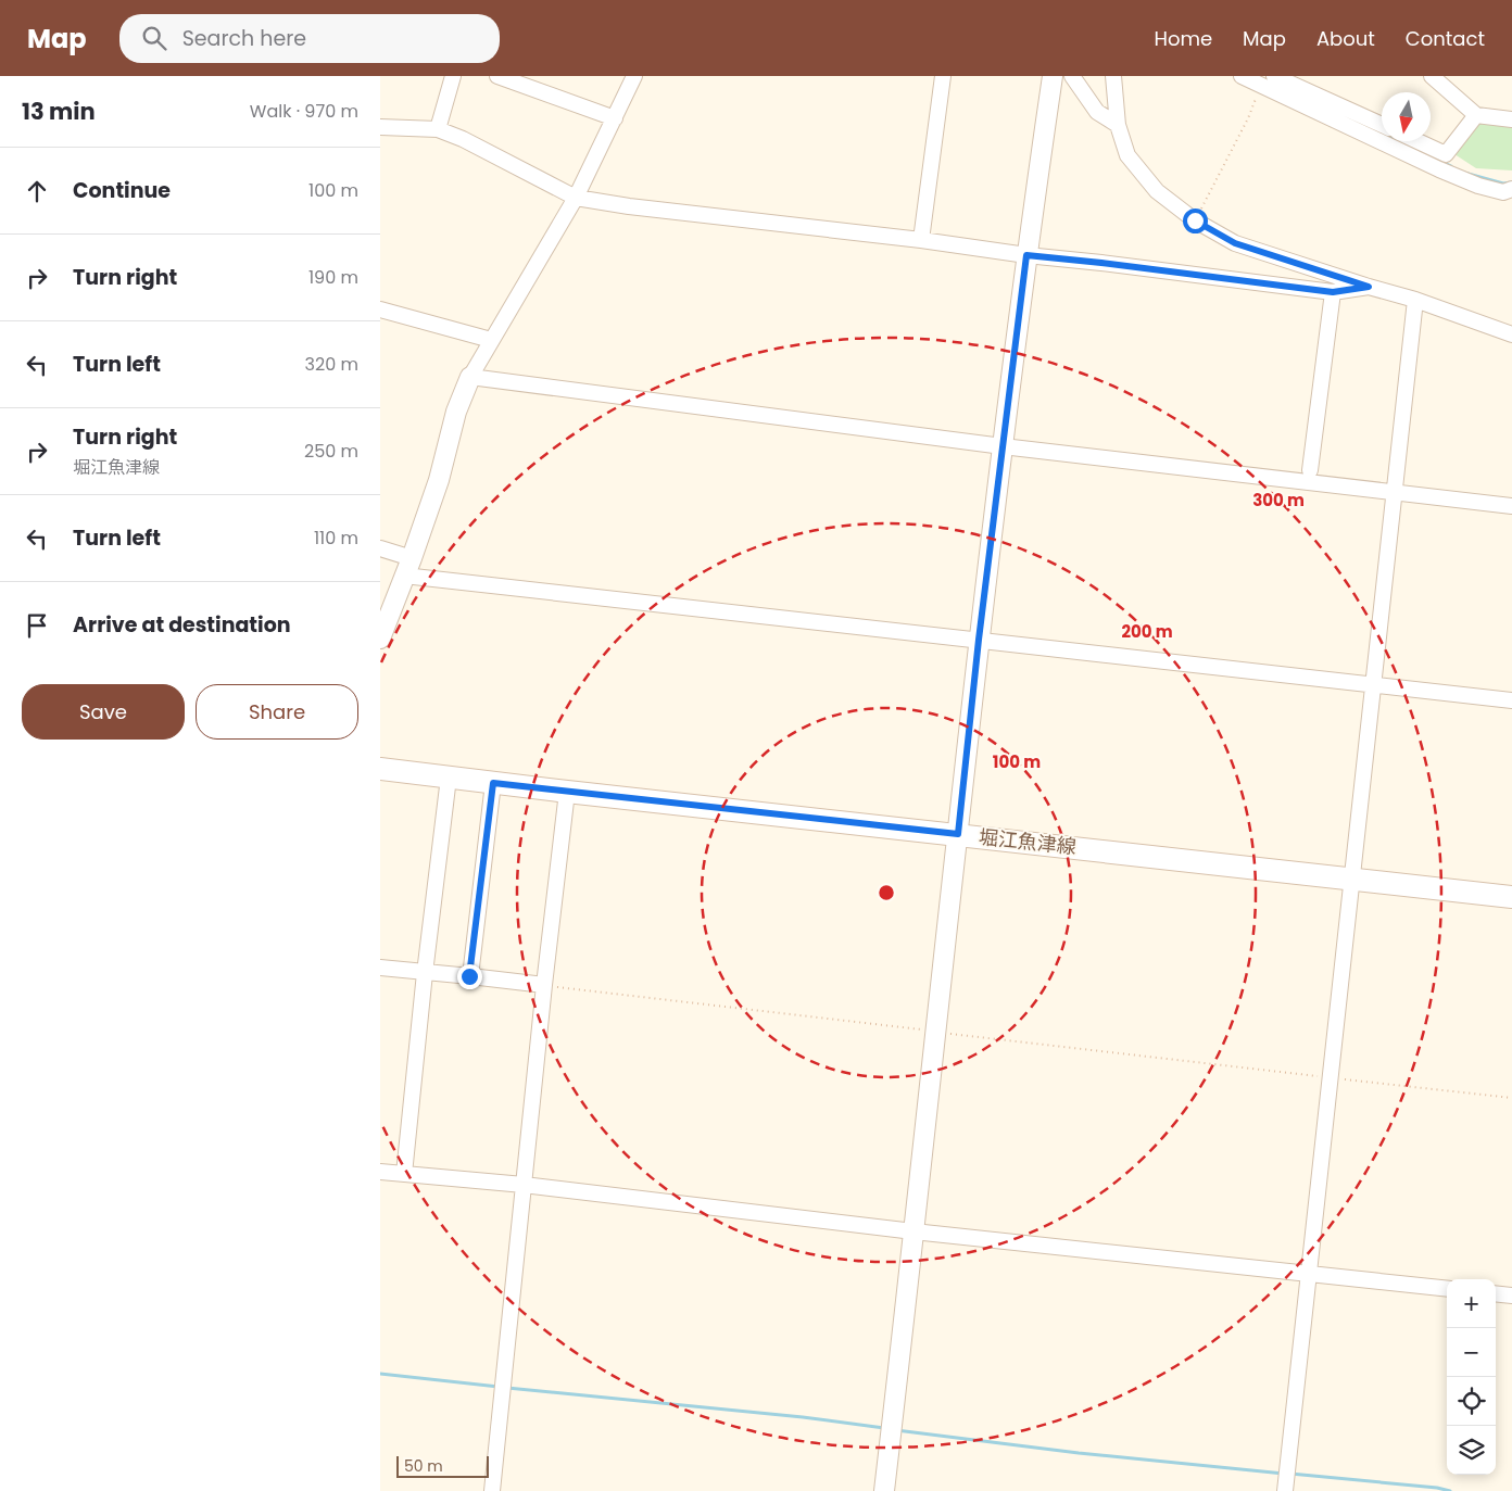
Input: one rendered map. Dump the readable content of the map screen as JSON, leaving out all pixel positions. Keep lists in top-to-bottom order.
{
  "streets": {
    "main road": ["堀江魚津線"]
  },
  "scale_bar": "50 m",
  "north": "bottom",
  "page": {
    "header": "Map",
    "search": "Search here",
    "nav": [
      "Home",
      "Map",
      "About",
      "Contact"
    ],
    "heading": ["13 min", "Walk · 970 m"],
    "list": [
      ["Continue", "100 m"],
      ["Turn right", "190 m"],
      ["Turn left", "320 m"],
      ["Turn right", "堀江魚津線", "250 m"],
      ["Turn left", "110 m"],
      "Arrive at destination"
    ],
    "buttons": ["Save", "Share"],
    "map_buttons": ["+", "−"],
    "scale": "50 m"
  },
  "rings": ["300 m", "200 m", "100 m"]
}
